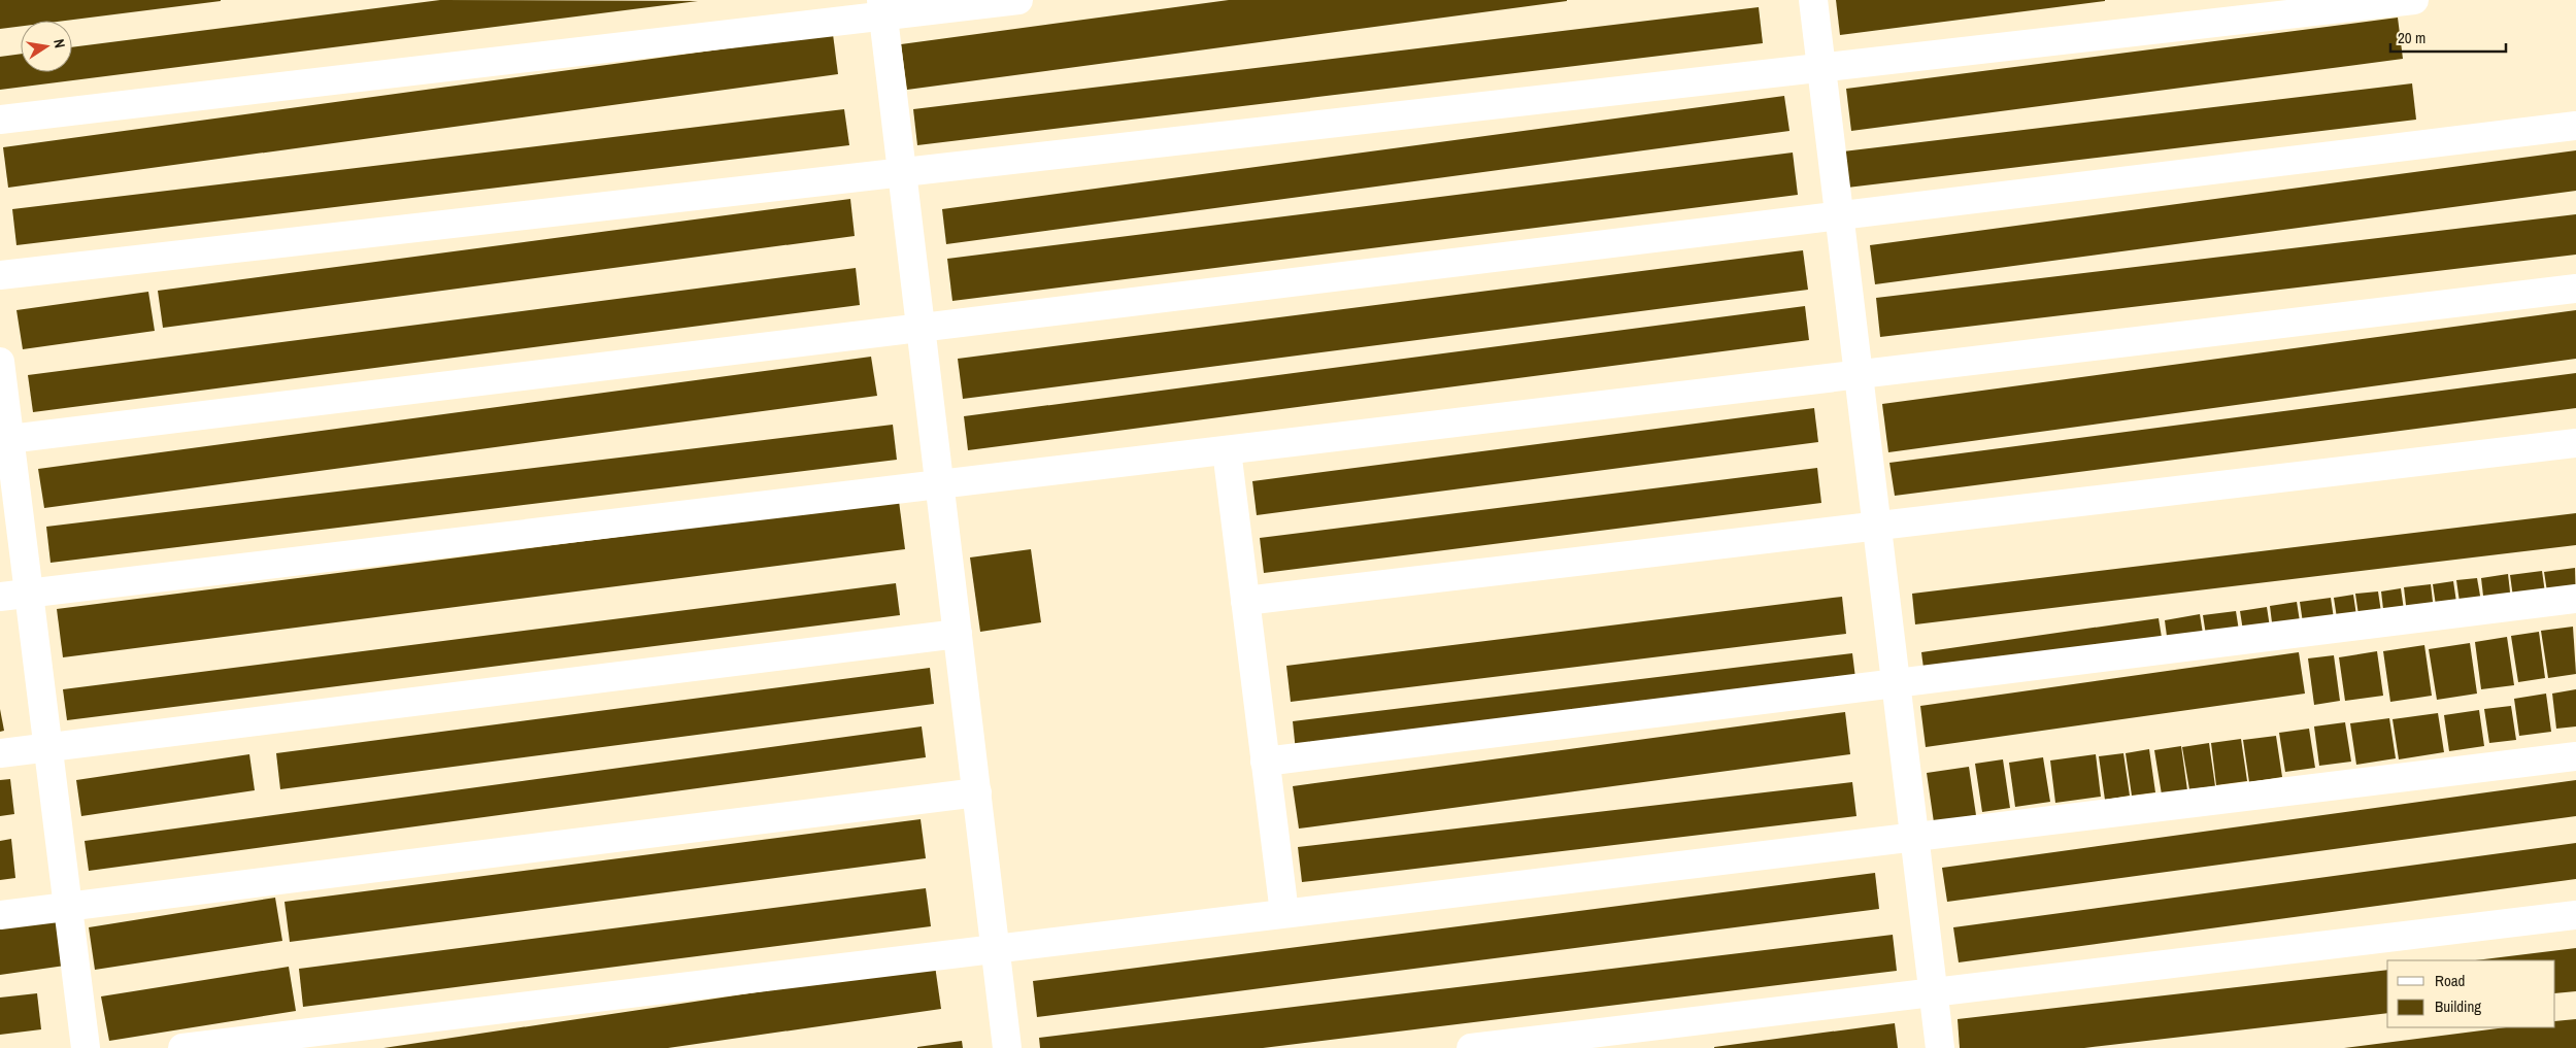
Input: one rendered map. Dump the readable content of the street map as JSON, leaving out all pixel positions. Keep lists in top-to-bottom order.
{
  "legend": ["Road", "Building"],
  "scale_bar": "20 m",
  "north": "right"
}
